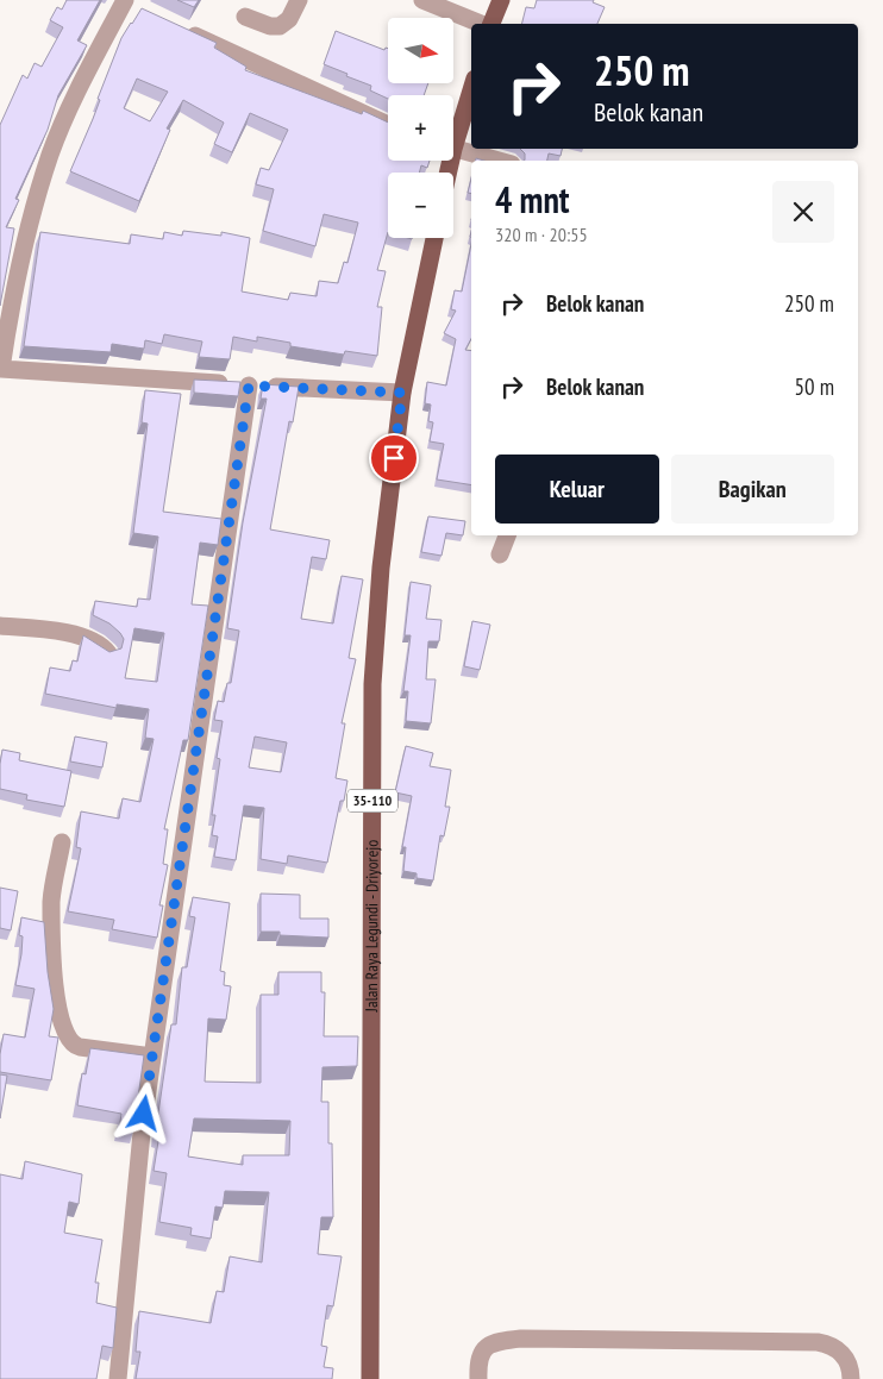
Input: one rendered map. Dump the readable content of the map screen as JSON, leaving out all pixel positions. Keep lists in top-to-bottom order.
{
  "streets": {
    "main road": ["35-110", "Jalan Raya Legundi - Driyorejo"]
  },
  "north": "right",
  "page": {
    "map_buttons": ["+", "−"],
    "turn": ["250 m", "Belok kanan"],
    "heading": ["4 mnt", "320 m · 20:55"],
    "list": [
      {
        "name": "Belok kanan",
        "value": "250 m"
      },
      {
        "name": "Belok kanan",
        "value": "50 m"
      }
    ],
    "buttons": ["Keluar", "Bagikan"]
  }
}
